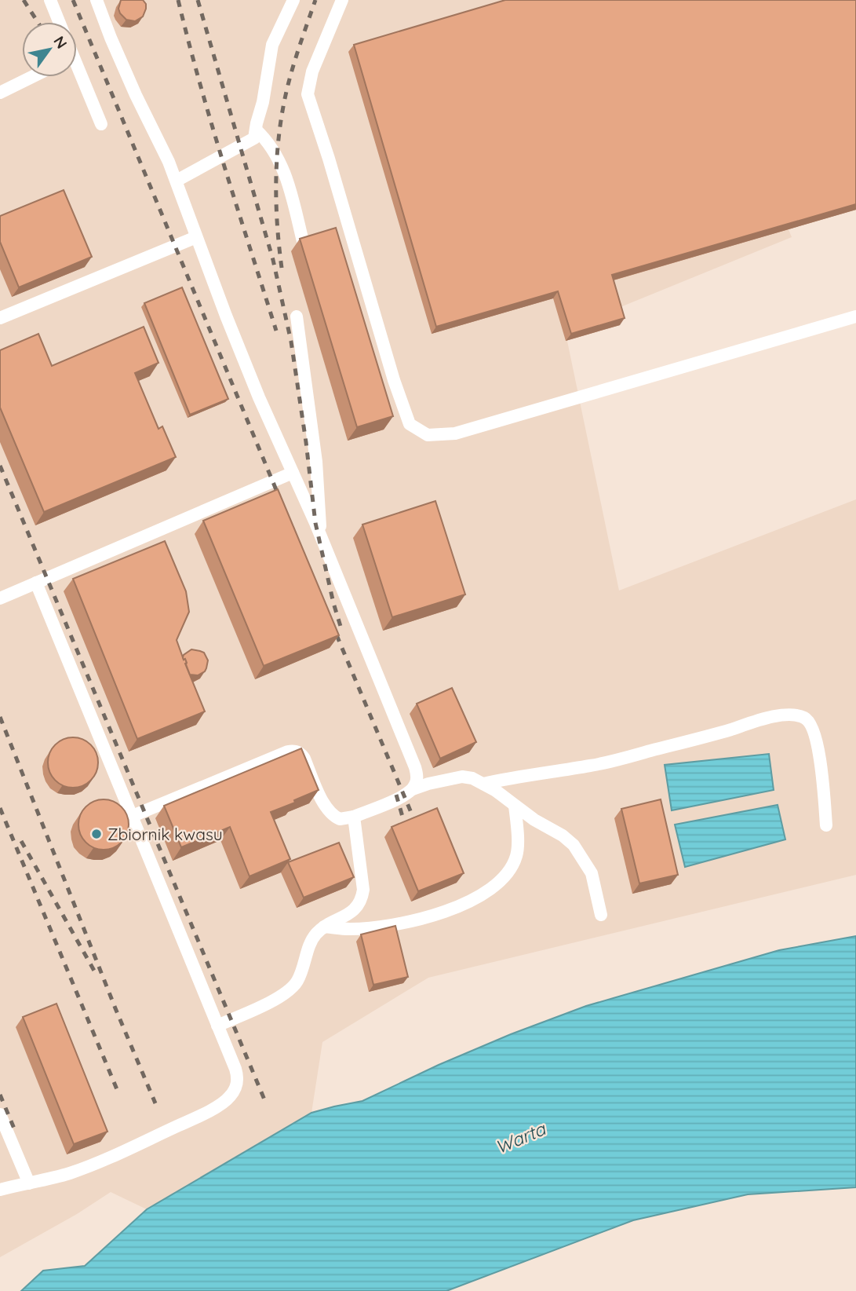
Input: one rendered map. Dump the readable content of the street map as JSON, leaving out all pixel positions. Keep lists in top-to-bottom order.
{
  "water": ["Warta"],
  "places": ["Zbiornik kwasu"],
  "north": "top right"
}
